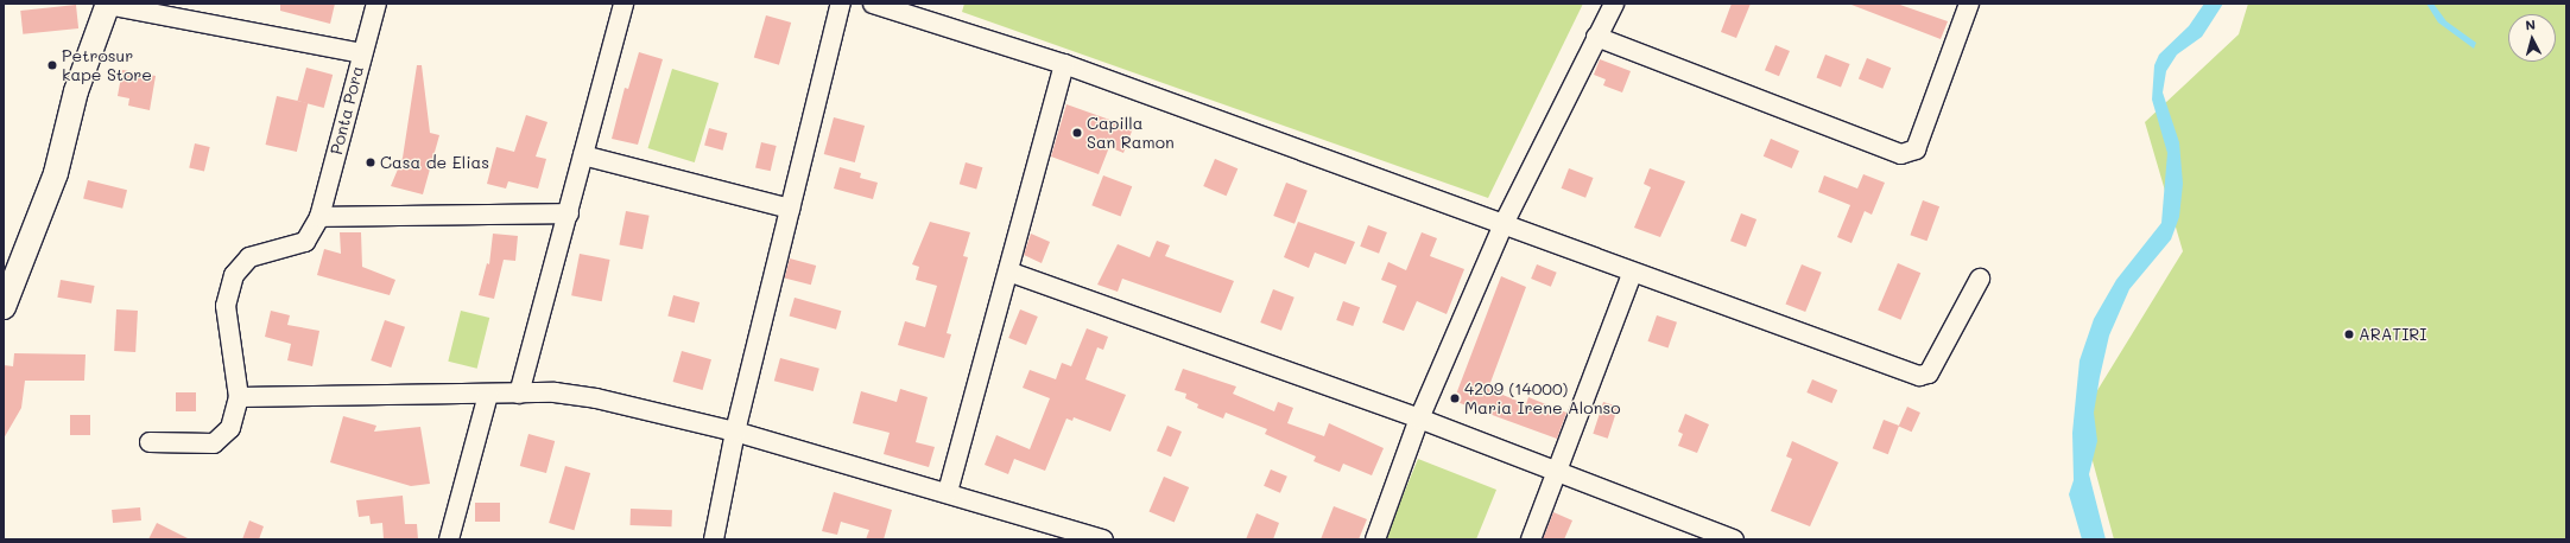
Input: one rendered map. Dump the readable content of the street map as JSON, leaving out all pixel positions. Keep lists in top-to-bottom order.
{
  "streets": {
    "street": ["Ponta Pora"]
  },
  "places": [
    "Petrosur kape Store",
    "Capilla San Ramon",
    "Casa de Elias",
    "ARATIRI",
    "4209 (14000) Maria Irene Alonso"
  ],
  "north": "top"
}
